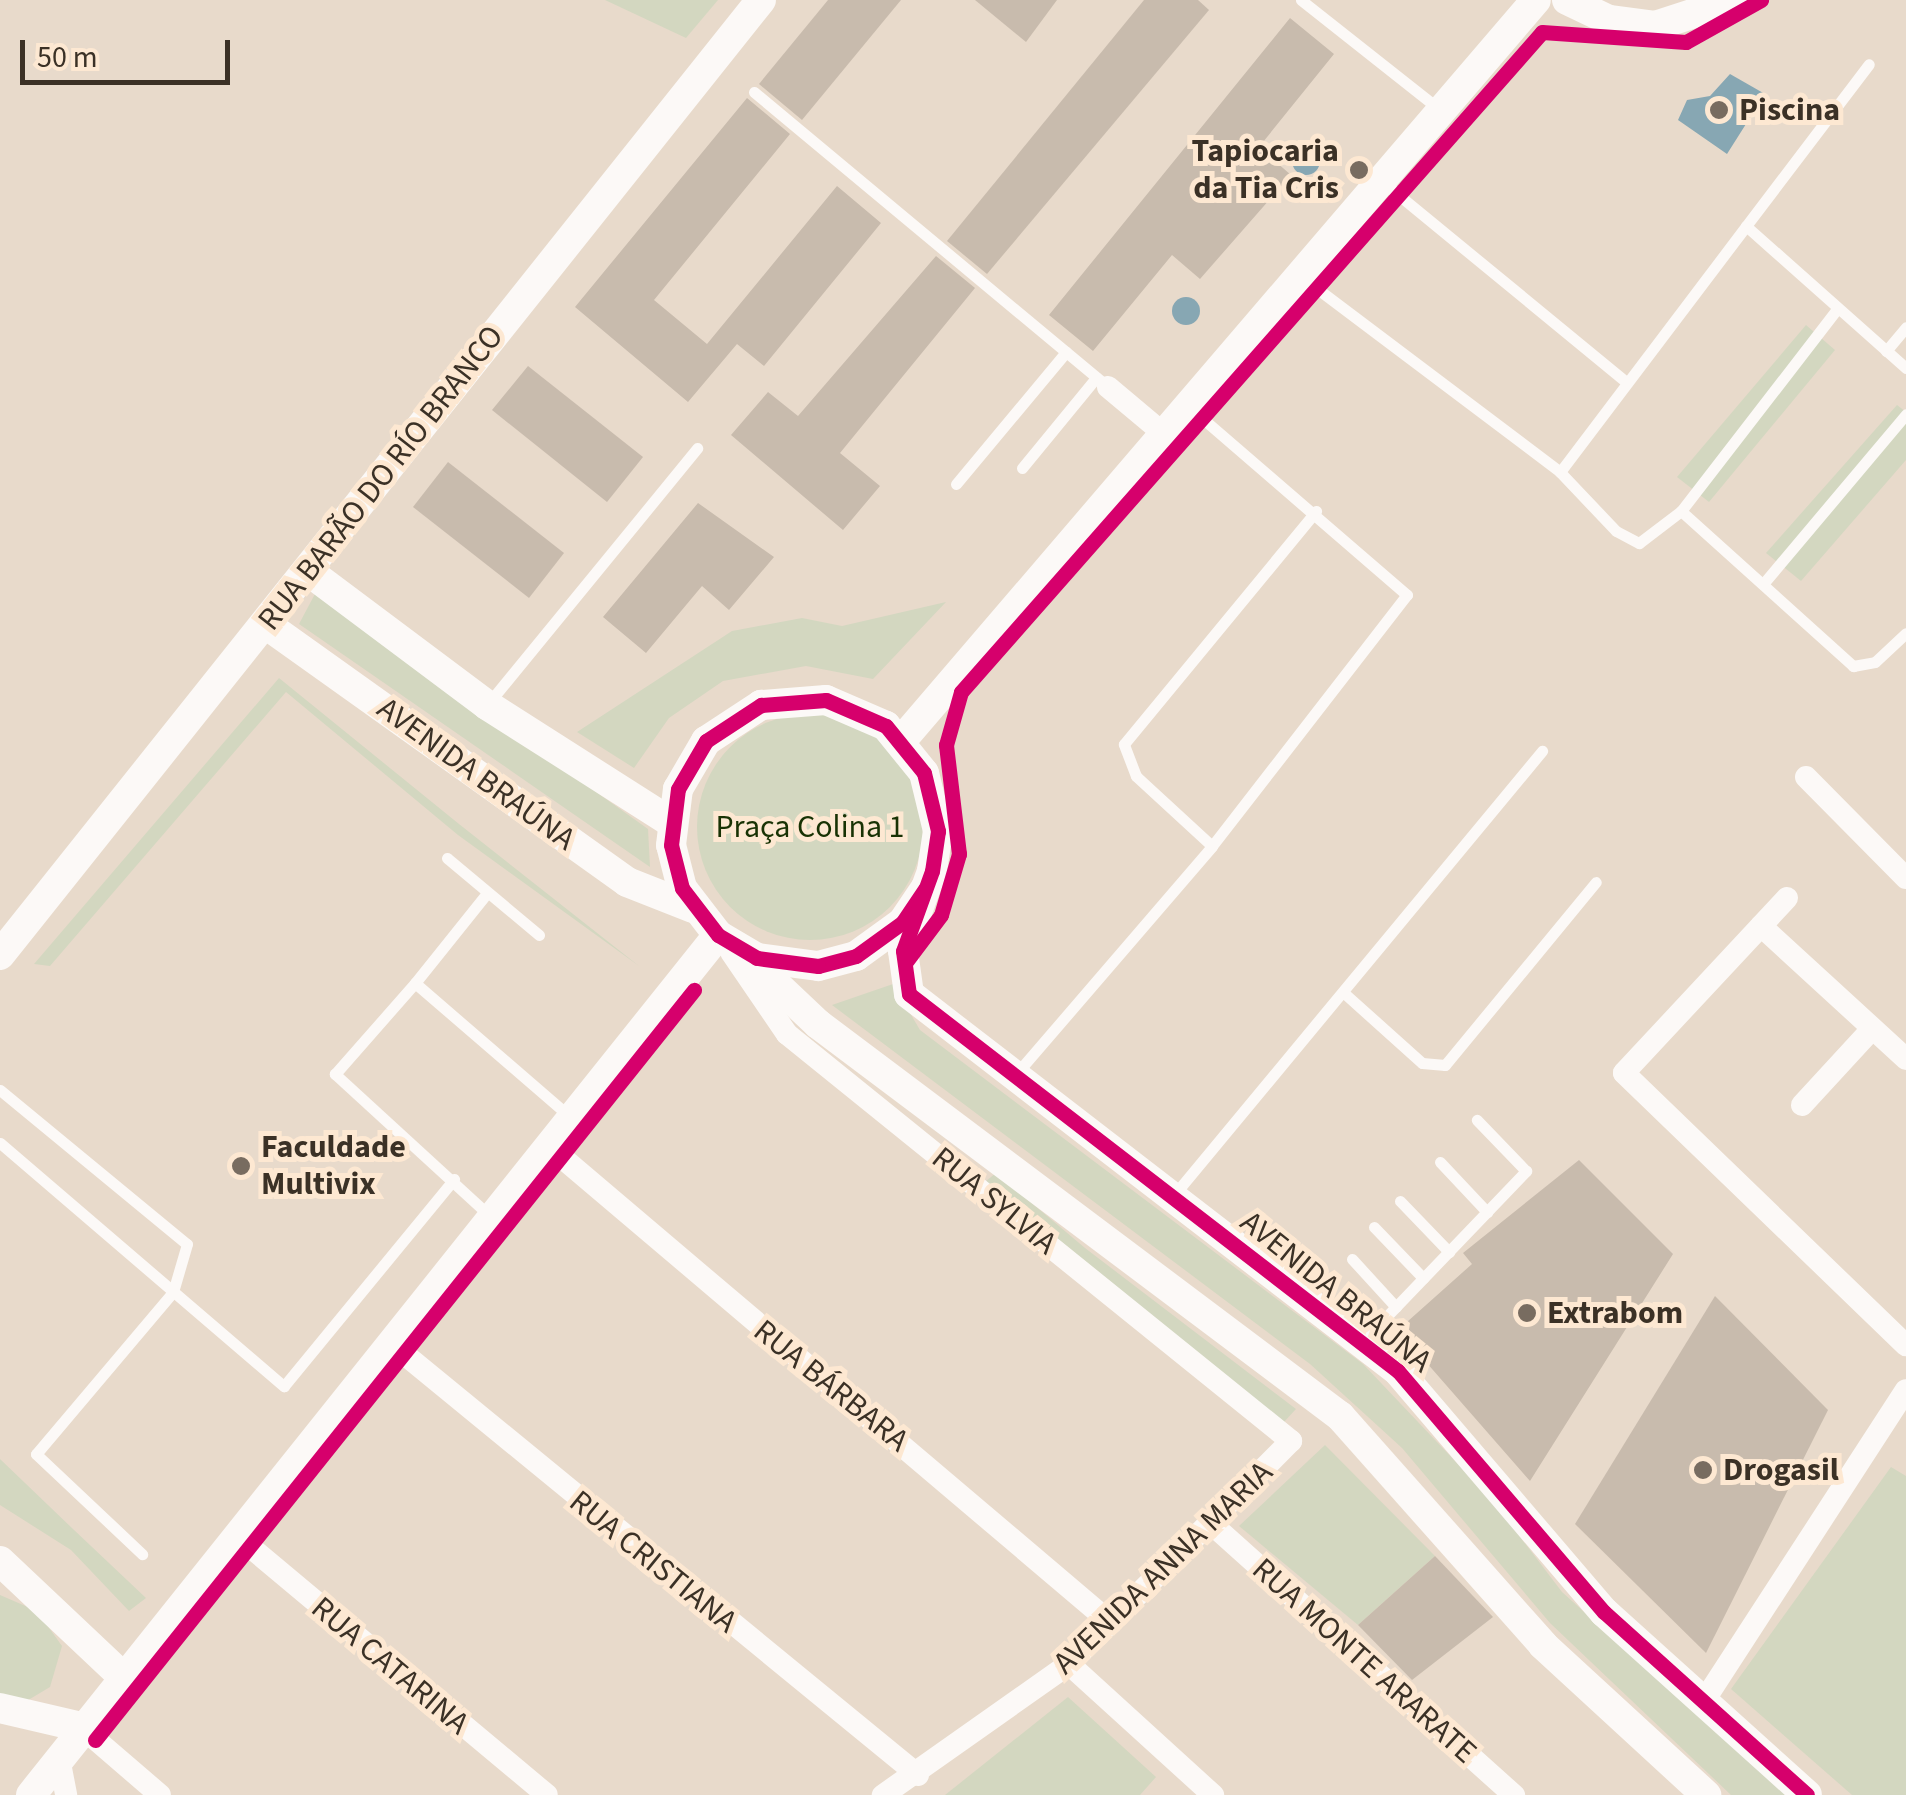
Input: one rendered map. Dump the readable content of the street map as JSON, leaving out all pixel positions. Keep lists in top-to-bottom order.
{
  "streets": {
    "street": [
      "RUA BARÃO DO RÍO BRANCO",
      "AVENIDA BRAÚNA",
      "RUA SYLVIA",
      "RUA BÁRBARA",
      "RUA CRISTIANA",
      "AVENIDA ANNA MARIA",
      "RUA MONTE ARARATE",
      "RUA CATARINA"
    ]
  },
  "crossings": [
    ["RUA BARÃO DO RÍO BRANCO", "AVENIDA BRAÚNA"],
    ["AVENIDA BRAÚNA", "RUA SYLVIA"],
    ["RUA SYLVIA", "AVENIDA ANNA MARIA"],
    ["RUA BÁRBARA", "AVENIDA ANNA MARIA"],
    ["RUA CRISTIANA", "AVENIDA ANNA MARIA"],
    ["AVENIDA ANNA MARIA", "RUA MONTE ARARATE"]
  ],
  "parks": ["Praça Colina 1"],
  "places": [
    "Piscina",
    "Tapiocaria da Tia Cris",
    "Faculdade Multivix",
    "Extrabom",
    "Drogasil"
  ],
  "scale_bar": "50 m"
}
